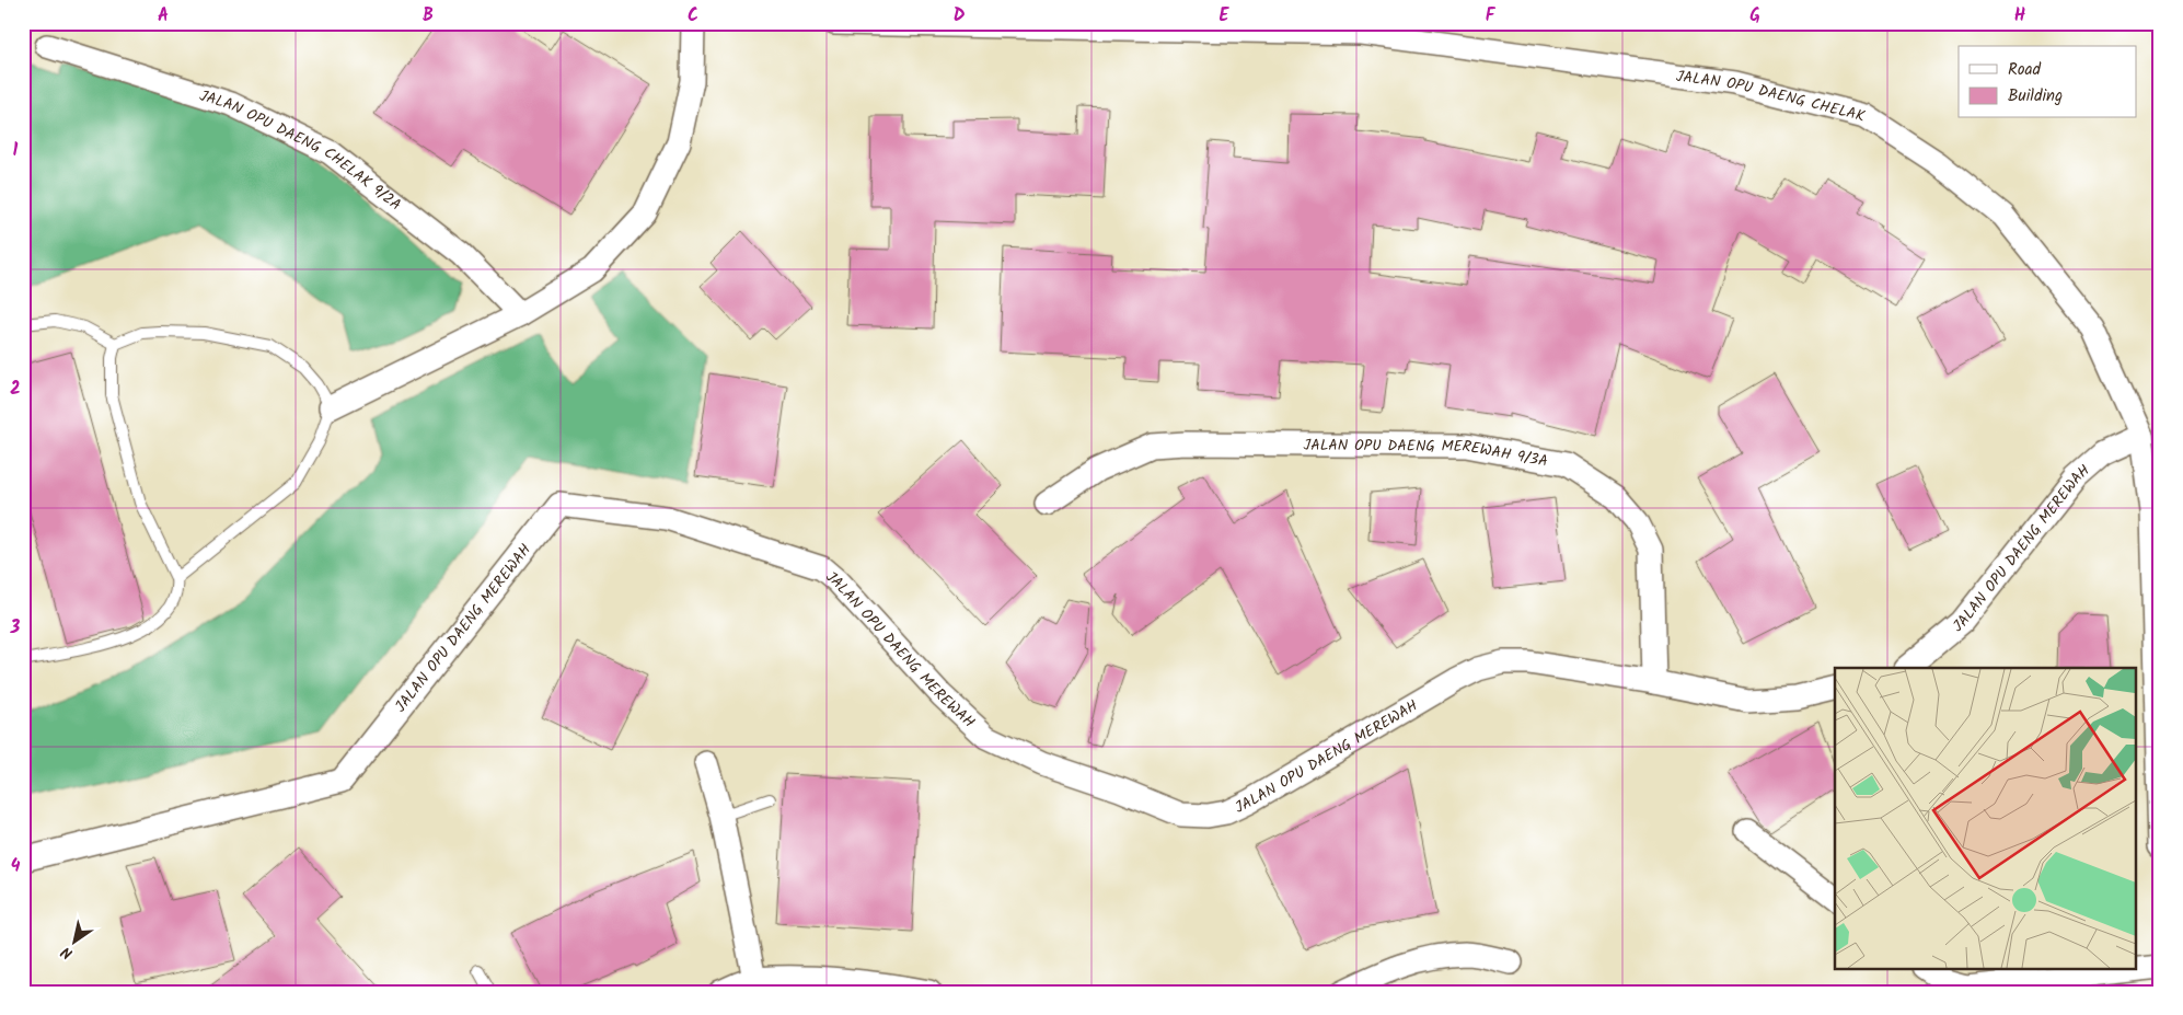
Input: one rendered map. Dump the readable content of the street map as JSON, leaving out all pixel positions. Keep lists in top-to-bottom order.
{
  "streets": {
    "street": [
      "JALAN OPU DAENG CHELAK",
      "JALAN OPU DAENG CHELAK 9/2A",
      "JALAN OPU DAENG MEREWAH 9/3A",
      "JALAN OPU DAENG MEREWAH"
    ]
  },
  "crossings": [
    ["JALAN OPU DAENG CHELAK", "JALAN OPU DAENG MEREWAH"],
    ["JALAN OPU DAENG MEREWAH 9/3A", "JALAN OPU DAENG MEREWAH"]
  ],
  "legend": ["Road", "Building"],
  "north": "bottom left",
  "grid": {
    "columns": [
      "A",
      "B",
      "C",
      "D",
      "E",
      "F",
      "G",
      "H"
    ],
    "rows": [
      "1",
      "2",
      "3",
      "4"
    ]
  }
}
